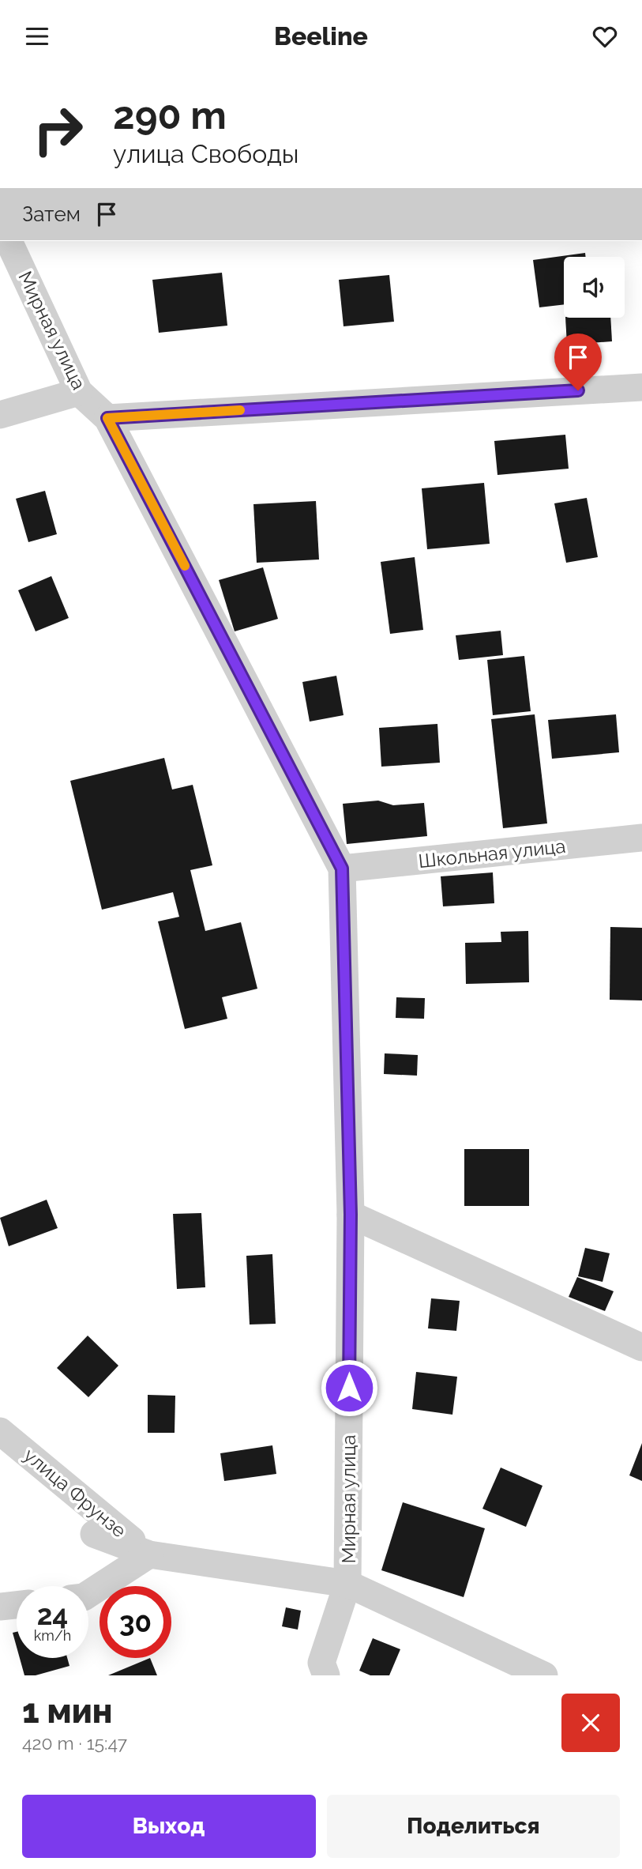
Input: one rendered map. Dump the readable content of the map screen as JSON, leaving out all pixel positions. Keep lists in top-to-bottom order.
{
  "streets": {
    "street": ["Мирная улица", "Школьная улица", "улица Фрунзе"]
  },
  "crossings": [
    ["Мирная улица", "Школьная улица"]
  ],
  "page": {
    "header": "Beeline",
    "turn": ["290 m", "улица Свободы"],
    "then": "Затем",
    "speed": "24 km/h",
    "limit": "30",
    "heading": ["1 мин", "420 m · 15:47"],
    "buttons": ["Выход", "Поделиться"]
  }
}
